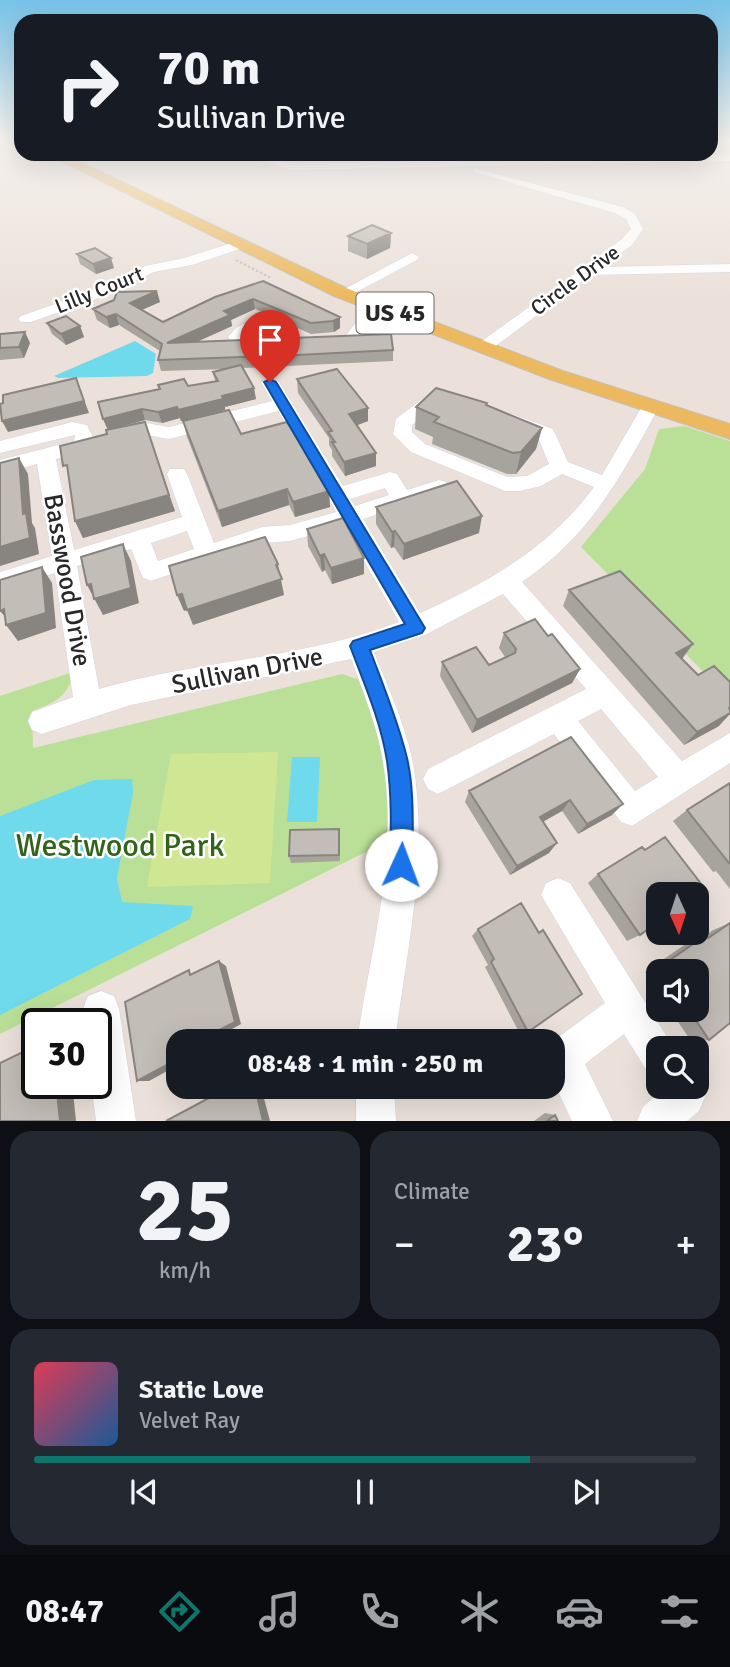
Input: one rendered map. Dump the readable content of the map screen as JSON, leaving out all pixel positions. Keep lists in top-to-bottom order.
{
  "streets": {
    "main road": ["US 45"],
    "street": [
      "Circle Drive",
      "Lilly Court",
      "Basswood Drive",
      "Sullivan Drive"
    ]
  },
  "crossings": [
    ["Circle Drive", "US 45"],
    ["Lilly Court", "US 45"],
    ["US 45", "Sullivan Drive"],
    ["Basswood Drive", "Sullivan Drive"]
  ],
  "parks": ["Westwood Park"],
  "north": "bottom",
  "page": {
    "turn": ["70 m", "Sullivan Drive"],
    "limit": "30",
    "trip": "08:48 · 1 min · 250 m",
    "tile": [
      ["25", "km/h"],
      "Climate"
    ],
    "heat": ["−", "23°", "+"],
    "song": ["Static Love", "Velvet Ray"],
    "tabs": "08:47"
  }
}
